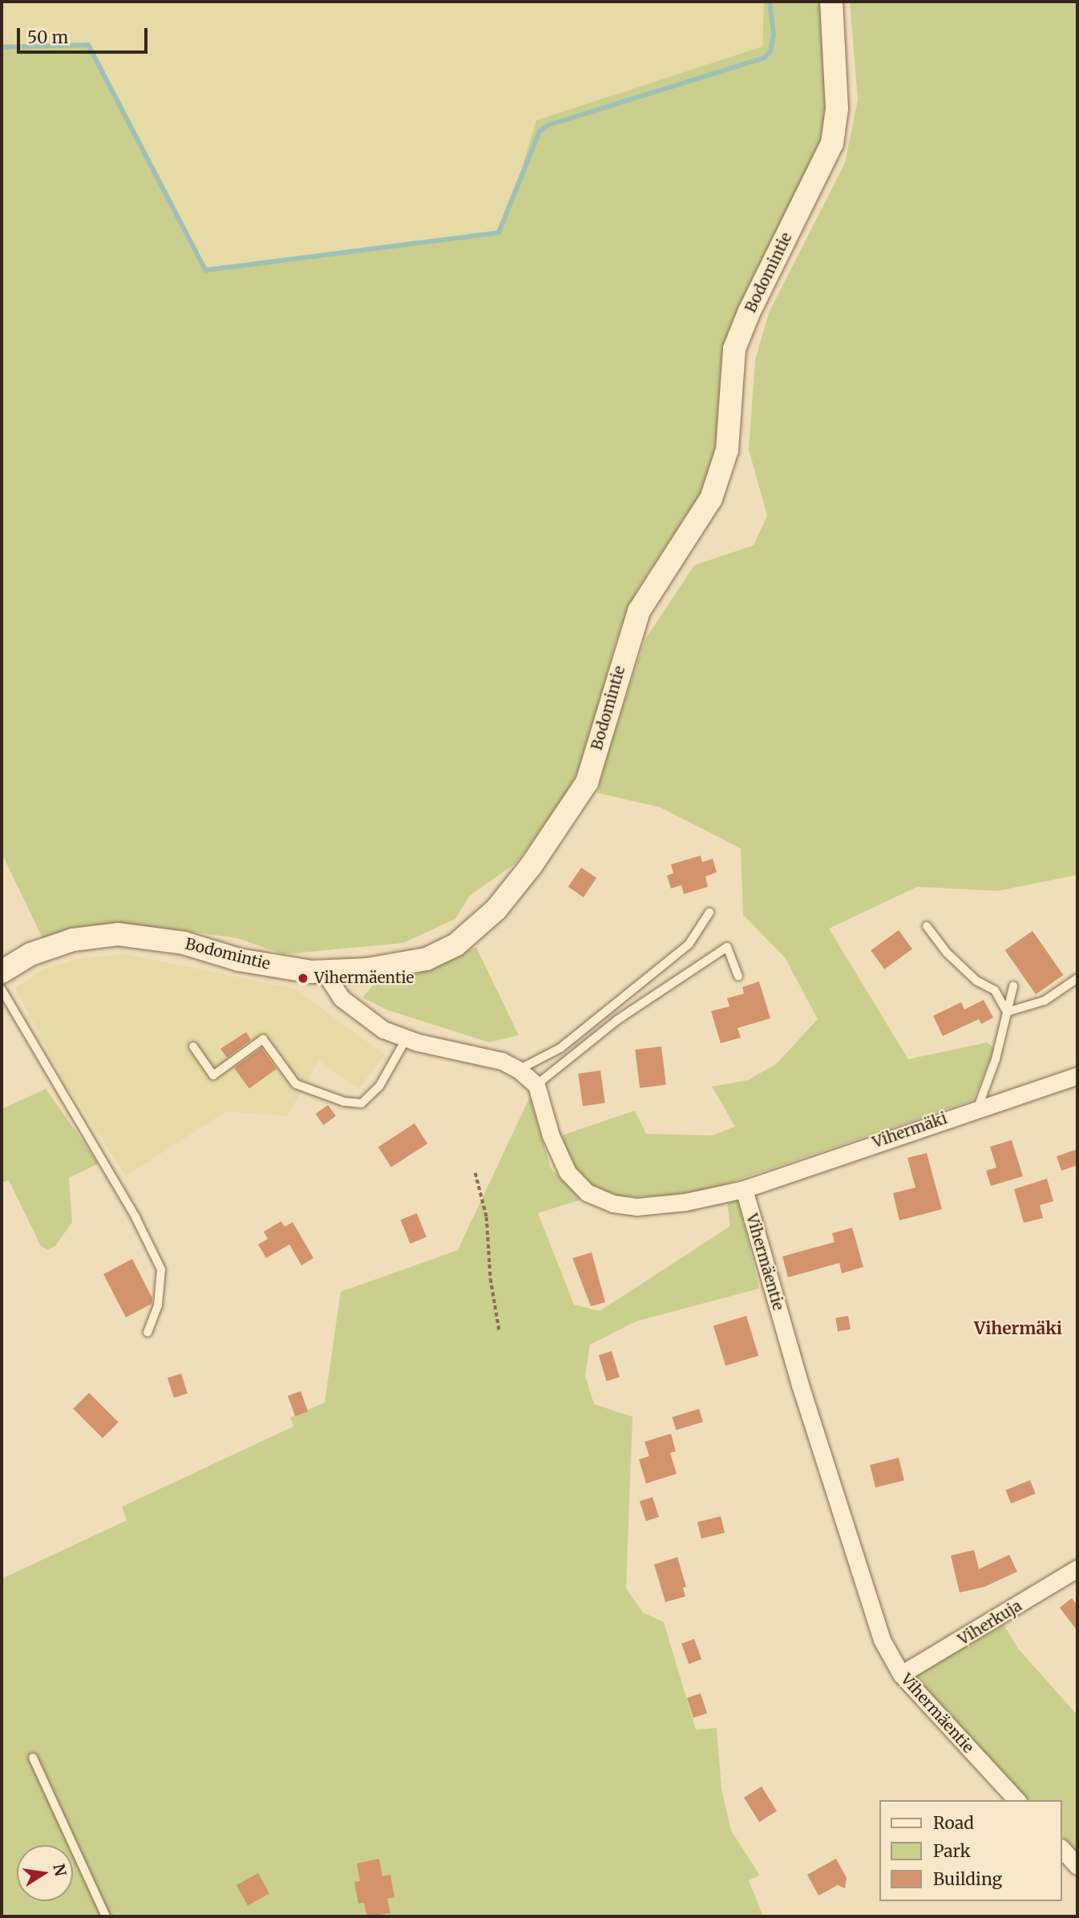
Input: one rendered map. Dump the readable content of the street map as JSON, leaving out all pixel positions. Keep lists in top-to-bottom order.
{
  "streets": {
    "street": [
      "Bodomintie",
      "Vihermäki",
      "Vihermäentie",
      "Viherkuja"
    ]
  },
  "crossings": [
    ["Vihermäki", "Vihermäentie"],
    ["Vihermäentie", "Viherkuja"]
  ],
  "districts": ["Vihermäki"],
  "places": ["Vihermäentie"],
  "legend": ["Road", "Park", "Building"],
  "scale_bar": "50 m",
  "north": "right"
}
